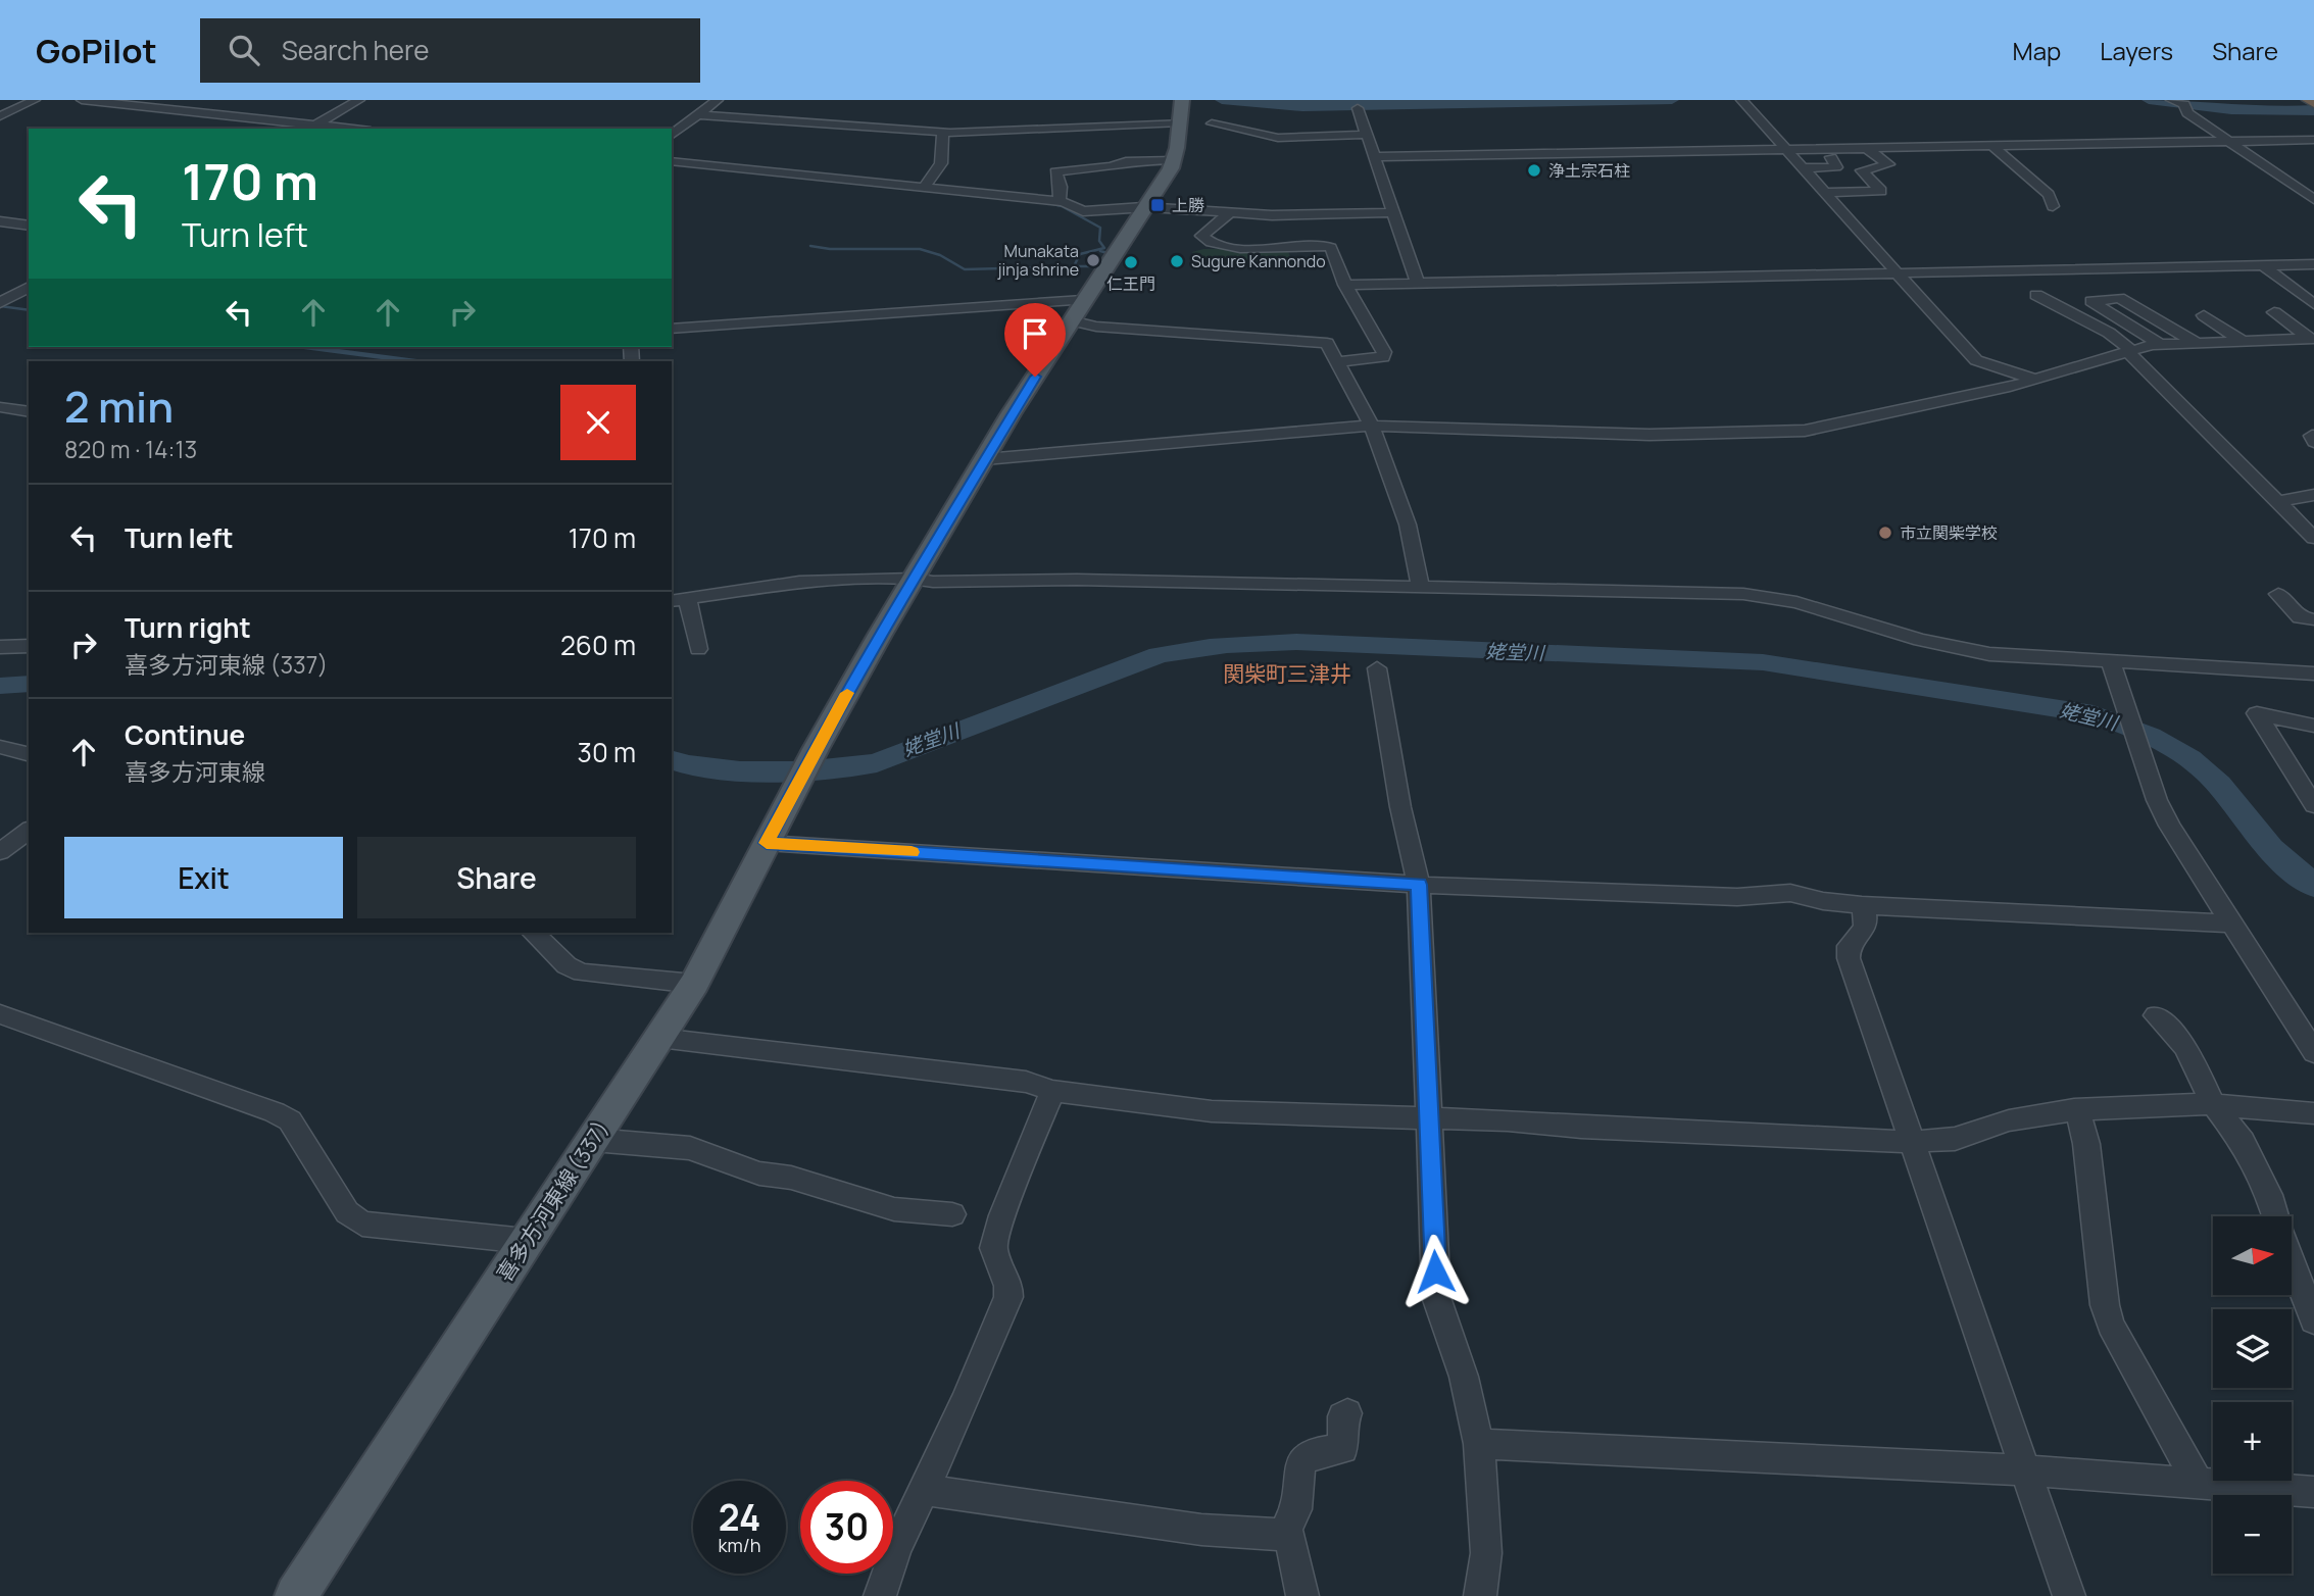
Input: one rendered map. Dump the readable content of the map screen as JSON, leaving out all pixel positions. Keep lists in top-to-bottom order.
{
  "streets": {
    "main road": ["喜多方河東線 (337)"]
  },
  "districts": ["関柴町三津井"],
  "water": ["姥堂川"],
  "places": {
    "other": [
      "浄土宗石柱",
      "Munakata jinja shrine",
      "Sugure Kannondo",
      "仁王門",
      "市立関柴学校"
    ],
    "transit": ["上勝"]
  },
  "north": "right",
  "page": {
    "header": "GoPilot",
    "search": "Search here",
    "nav": ["Map", "Layers", "Share"],
    "turn": ["170 m", "Turn left"],
    "heading": ["2 min", "820 m · 14:13"],
    "list": [
      {
        "name": "Turn left",
        "value": "170 m"
      },
      {
        "name": "Turn right",
        "note": "喜多方河東線 (337)",
        "value": "260 m"
      },
      {
        "name": "Continue",
        "note": "喜多方河東線",
        "value": "30 m"
      }
    ],
    "buttons": ["Exit", "Share"],
    "map_buttons": ["+", "−"],
    "speed": "24 km/h",
    "limit": "30"
  }
}
